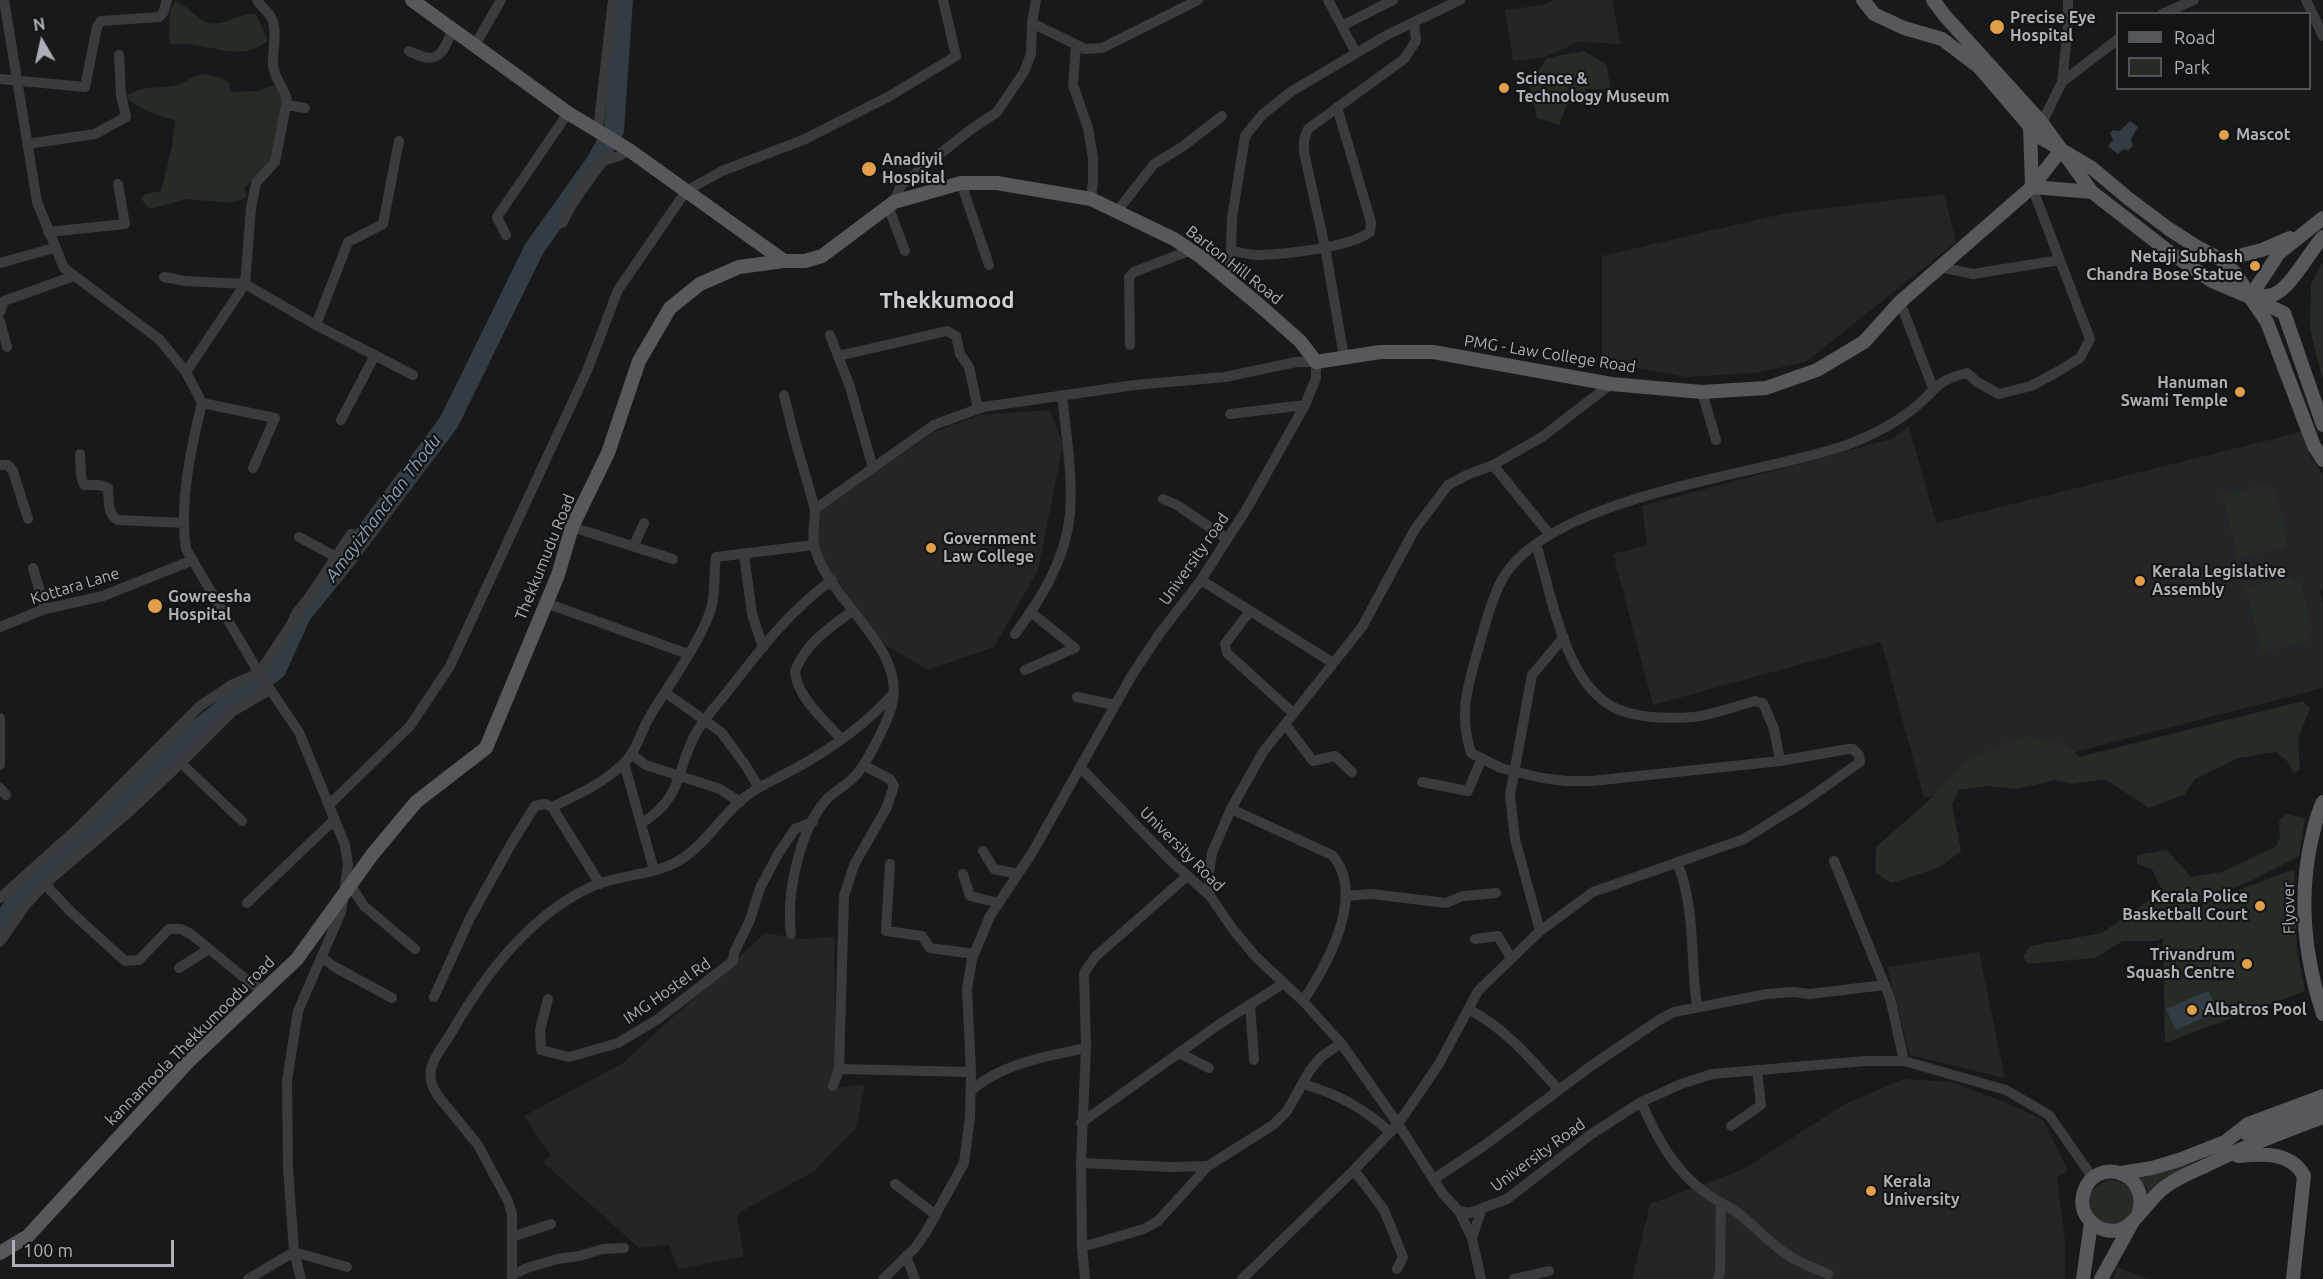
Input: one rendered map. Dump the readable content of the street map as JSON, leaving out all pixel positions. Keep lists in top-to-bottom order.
{
  "streets": {
    "main road": [
      "Barton Hill Road",
      "PMG - Law College Road",
      "Thekkumudu Road",
      "Flyover",
      "kannamoola Thekkumoodu road"
    ],
    "street": [
      "University road",
      "Kottara Lane",
      "University Road",
      "IMG Hostel Rd"
    ]
  },
  "crossings": [
    ["Barton Hill Road", "PMG - Law College Road"],
    ["Barton Hill Road", "Thekkumudu Road"],
    ["Barton Hill Road", "University road"],
    ["PMG - Law College Road", "University road"],
    ["Thekkumudu Road", "kannamoola Thekkumoodu road"],
    ["University road", "University Road"]
  ],
  "districts": ["Thekkumood"],
  "water": ["Amayizhanchan Thodu"],
  "places": [
    "Precise Eye Hospital",
    "Science & Technology Museum",
    "Mascot",
    "Anadiyil Hospital",
    "Netaji Subhash Chandra Bose Statue",
    "Hanuman Swami Temple",
    "Government Law College",
    "Kerala Legislative Assembly",
    "Gowreesha Hospital",
    "Kerala Police Basketball Court",
    "Trivandrum Squash Centre",
    "Albatros Pool",
    "Kerala University"
  ],
  "legend": ["Road", "Park"],
  "scale_bar": "100 m",
  "north": "top"
}
